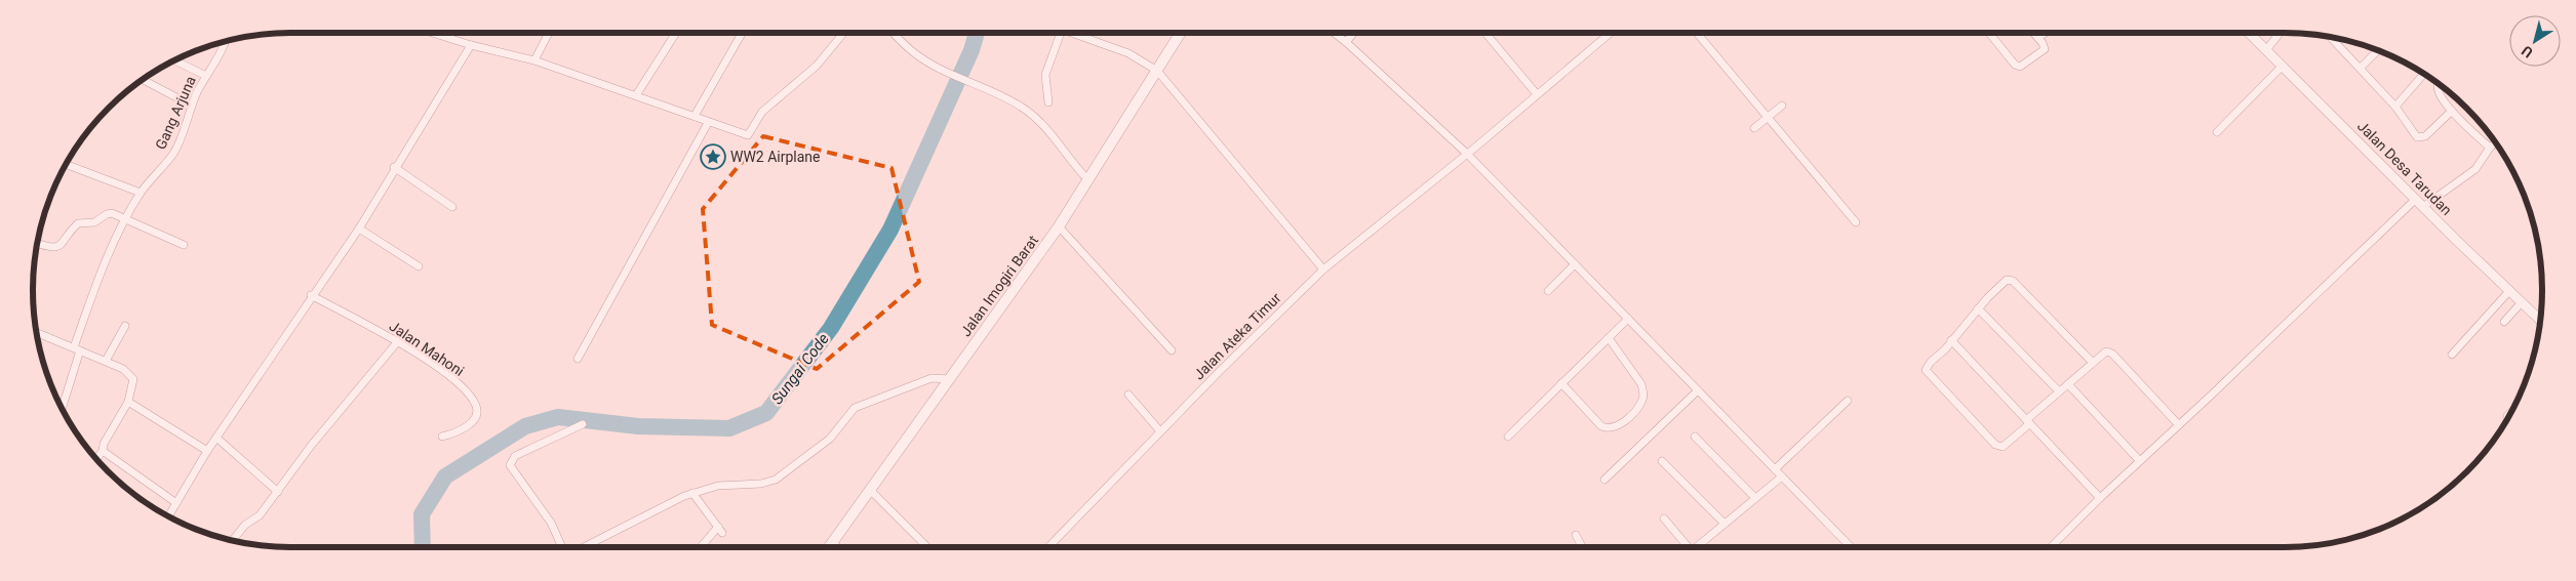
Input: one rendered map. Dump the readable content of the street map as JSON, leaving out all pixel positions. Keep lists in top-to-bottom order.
{
  "streets": {
    "main road": ["Jalan Imogiri Barat"],
    "street": [
      "Gang Arjuna",
      "Jalan Desa Tarudan",
      "Jalan Ateka Timur",
      "Jalan Mahoni"
    ]
  },
  "water": ["Sungai Code"],
  "places": {
    "place": ["WW2 Airplane"]
  },
  "north": "bottom left"
}
